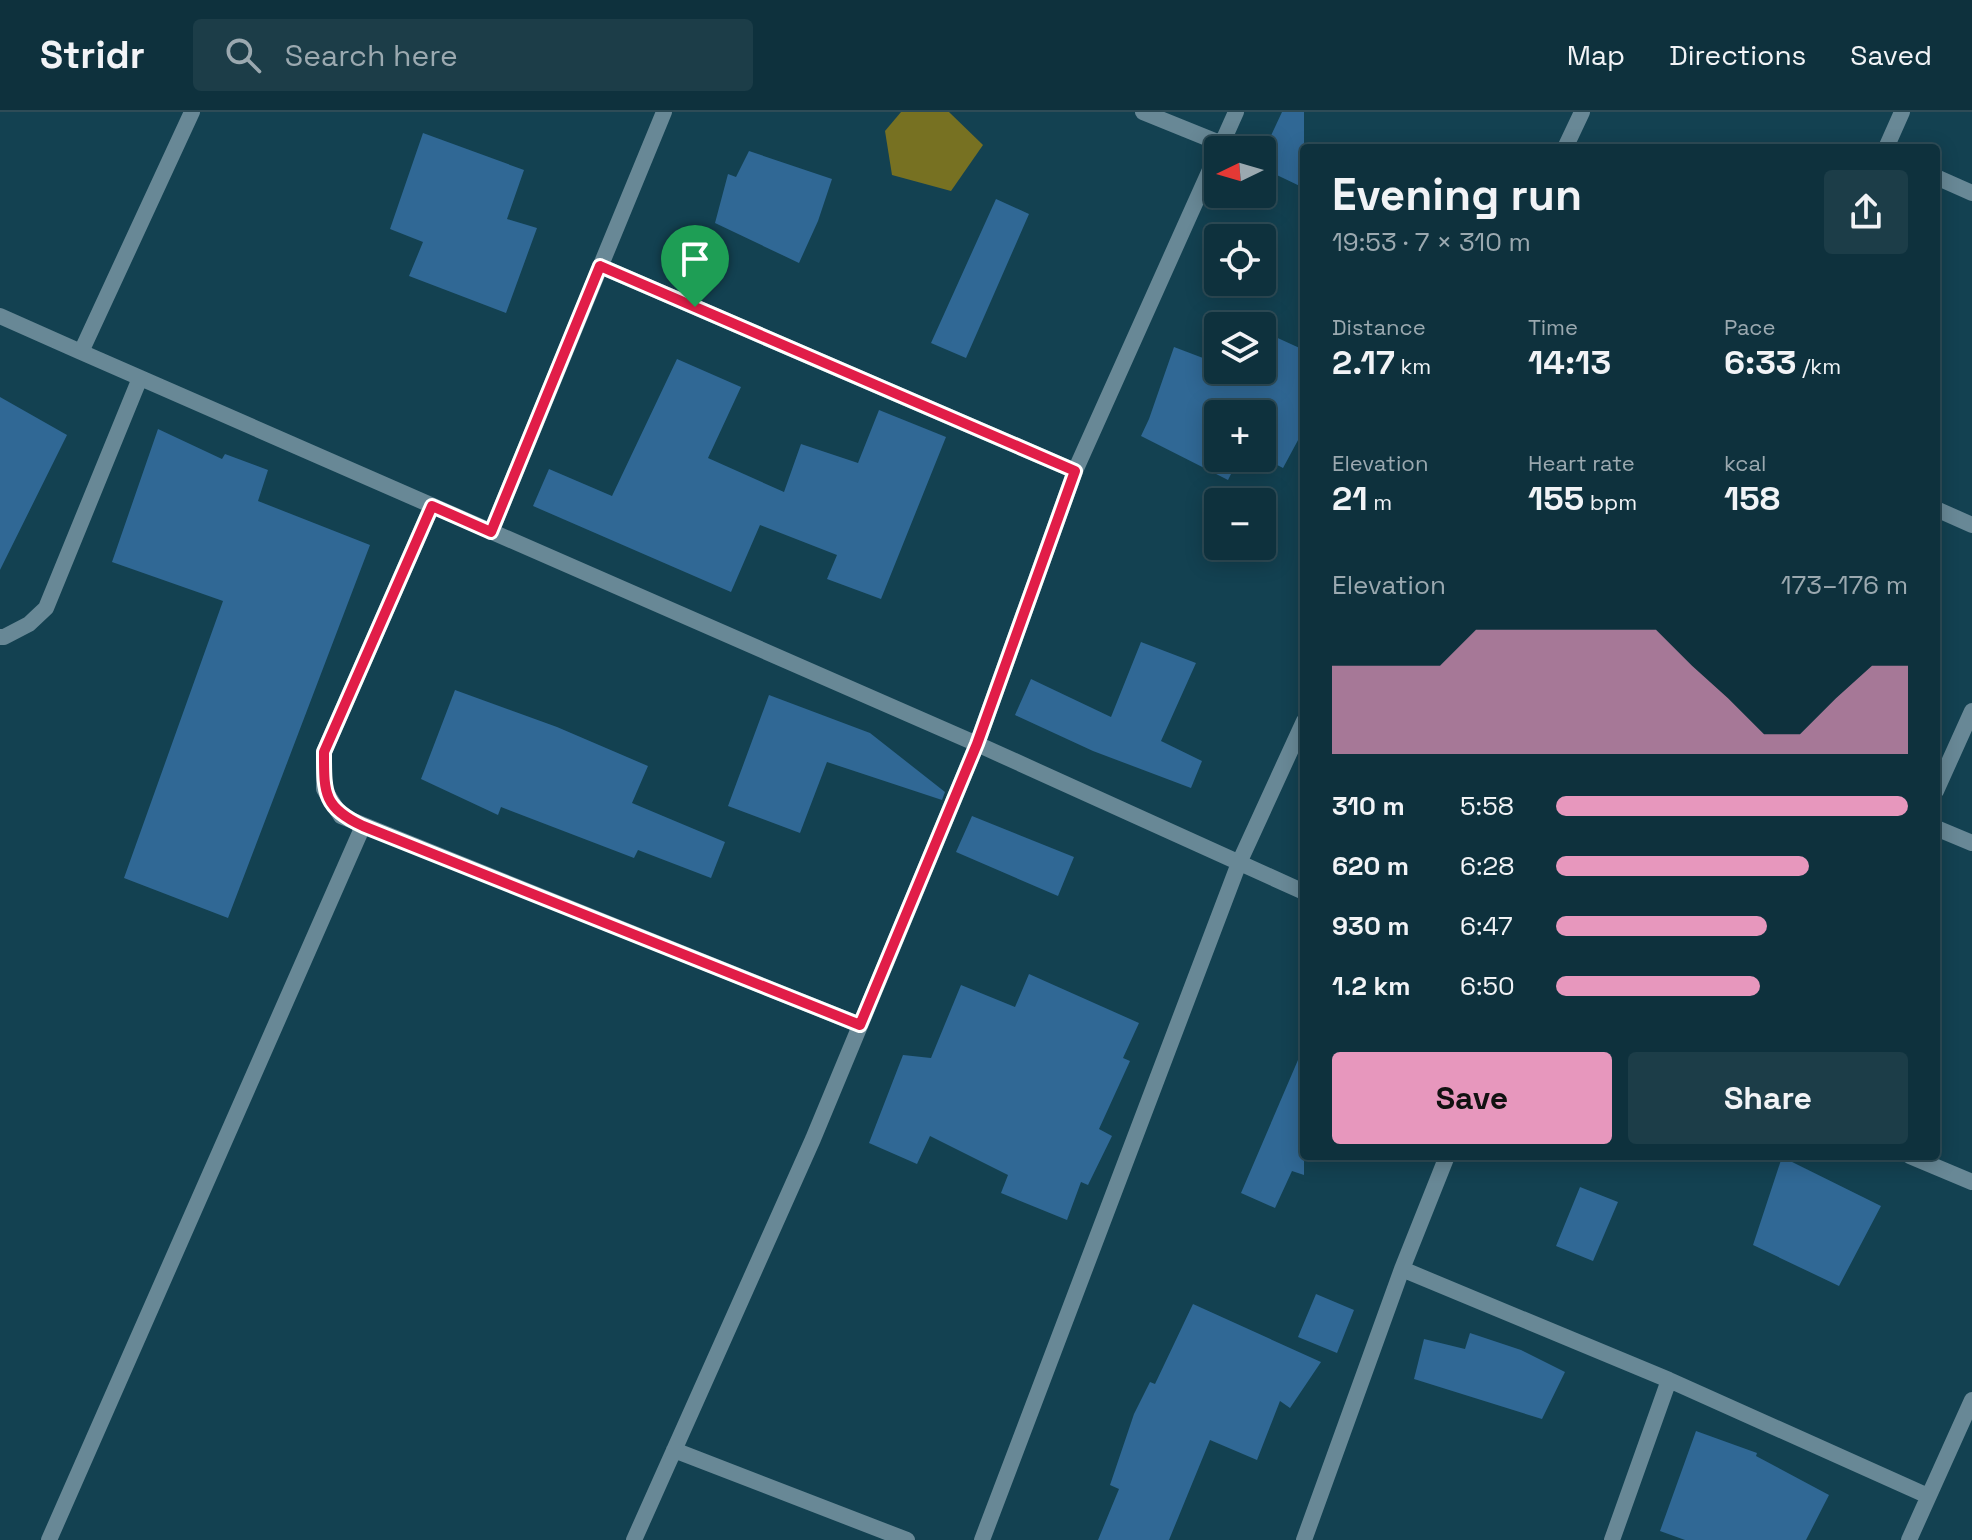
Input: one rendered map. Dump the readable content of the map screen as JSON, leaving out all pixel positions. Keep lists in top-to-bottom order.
{
  "north": "left",
  "page": {
    "header": "Stridr",
    "search": "Search here",
    "nav": ["Map", "Directions", "Saved"],
    "map_buttons": ["+", "−"],
    "heading": ["Evening run", "19:53 · 7 × 310 m"],
    "stats": [
      ["Distance", "2.17 km"],
      ["Time", "14:13"],
      ["Pace", "6:33 /km"],
      ["Elevation", "21 m"],
      ["Heart rate", "155 bpm"],
      ["kcal", "158"]
    ],
    "chart": ["Elevation", "173–176 m"],
    "list": [
      {
        "name": "310 m",
        "note": "5:58"
      },
      {
        "name": "620 m",
        "note": "6:28"
      },
      {
        "name": "930 m",
        "note": "6:47"
      },
      {
        "name": "1.2 km",
        "note": "6:50"
      }
    ],
    "buttons": ["Save", "Share"]
  }
}
